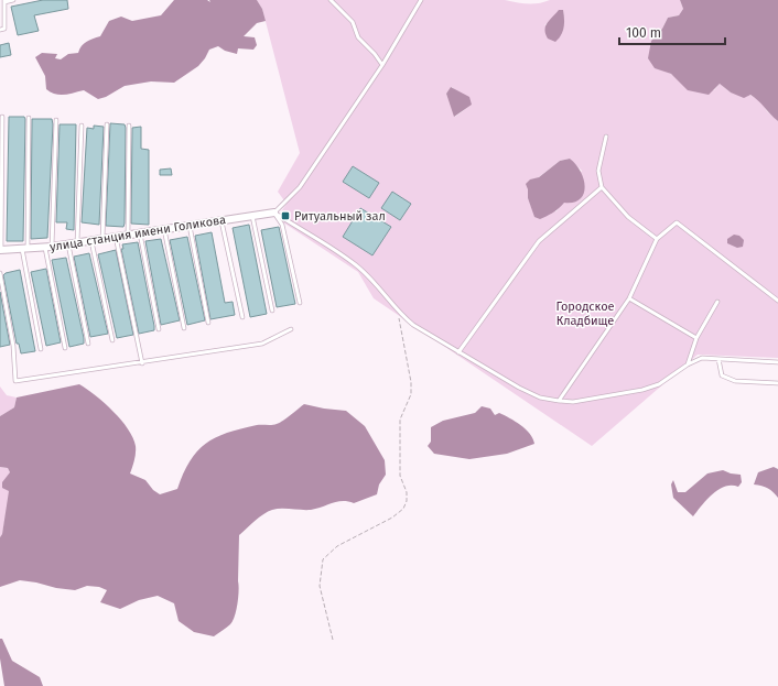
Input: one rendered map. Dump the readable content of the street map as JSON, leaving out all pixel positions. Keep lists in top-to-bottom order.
{
  "streets": {
    "street": ["улица станция имени Голикова"]
  },
  "parks": ["Городское Кладбище"],
  "places": {
    "transit": ["Ритуальный зал"]
  },
  "scale_bar": "100 m"
}
